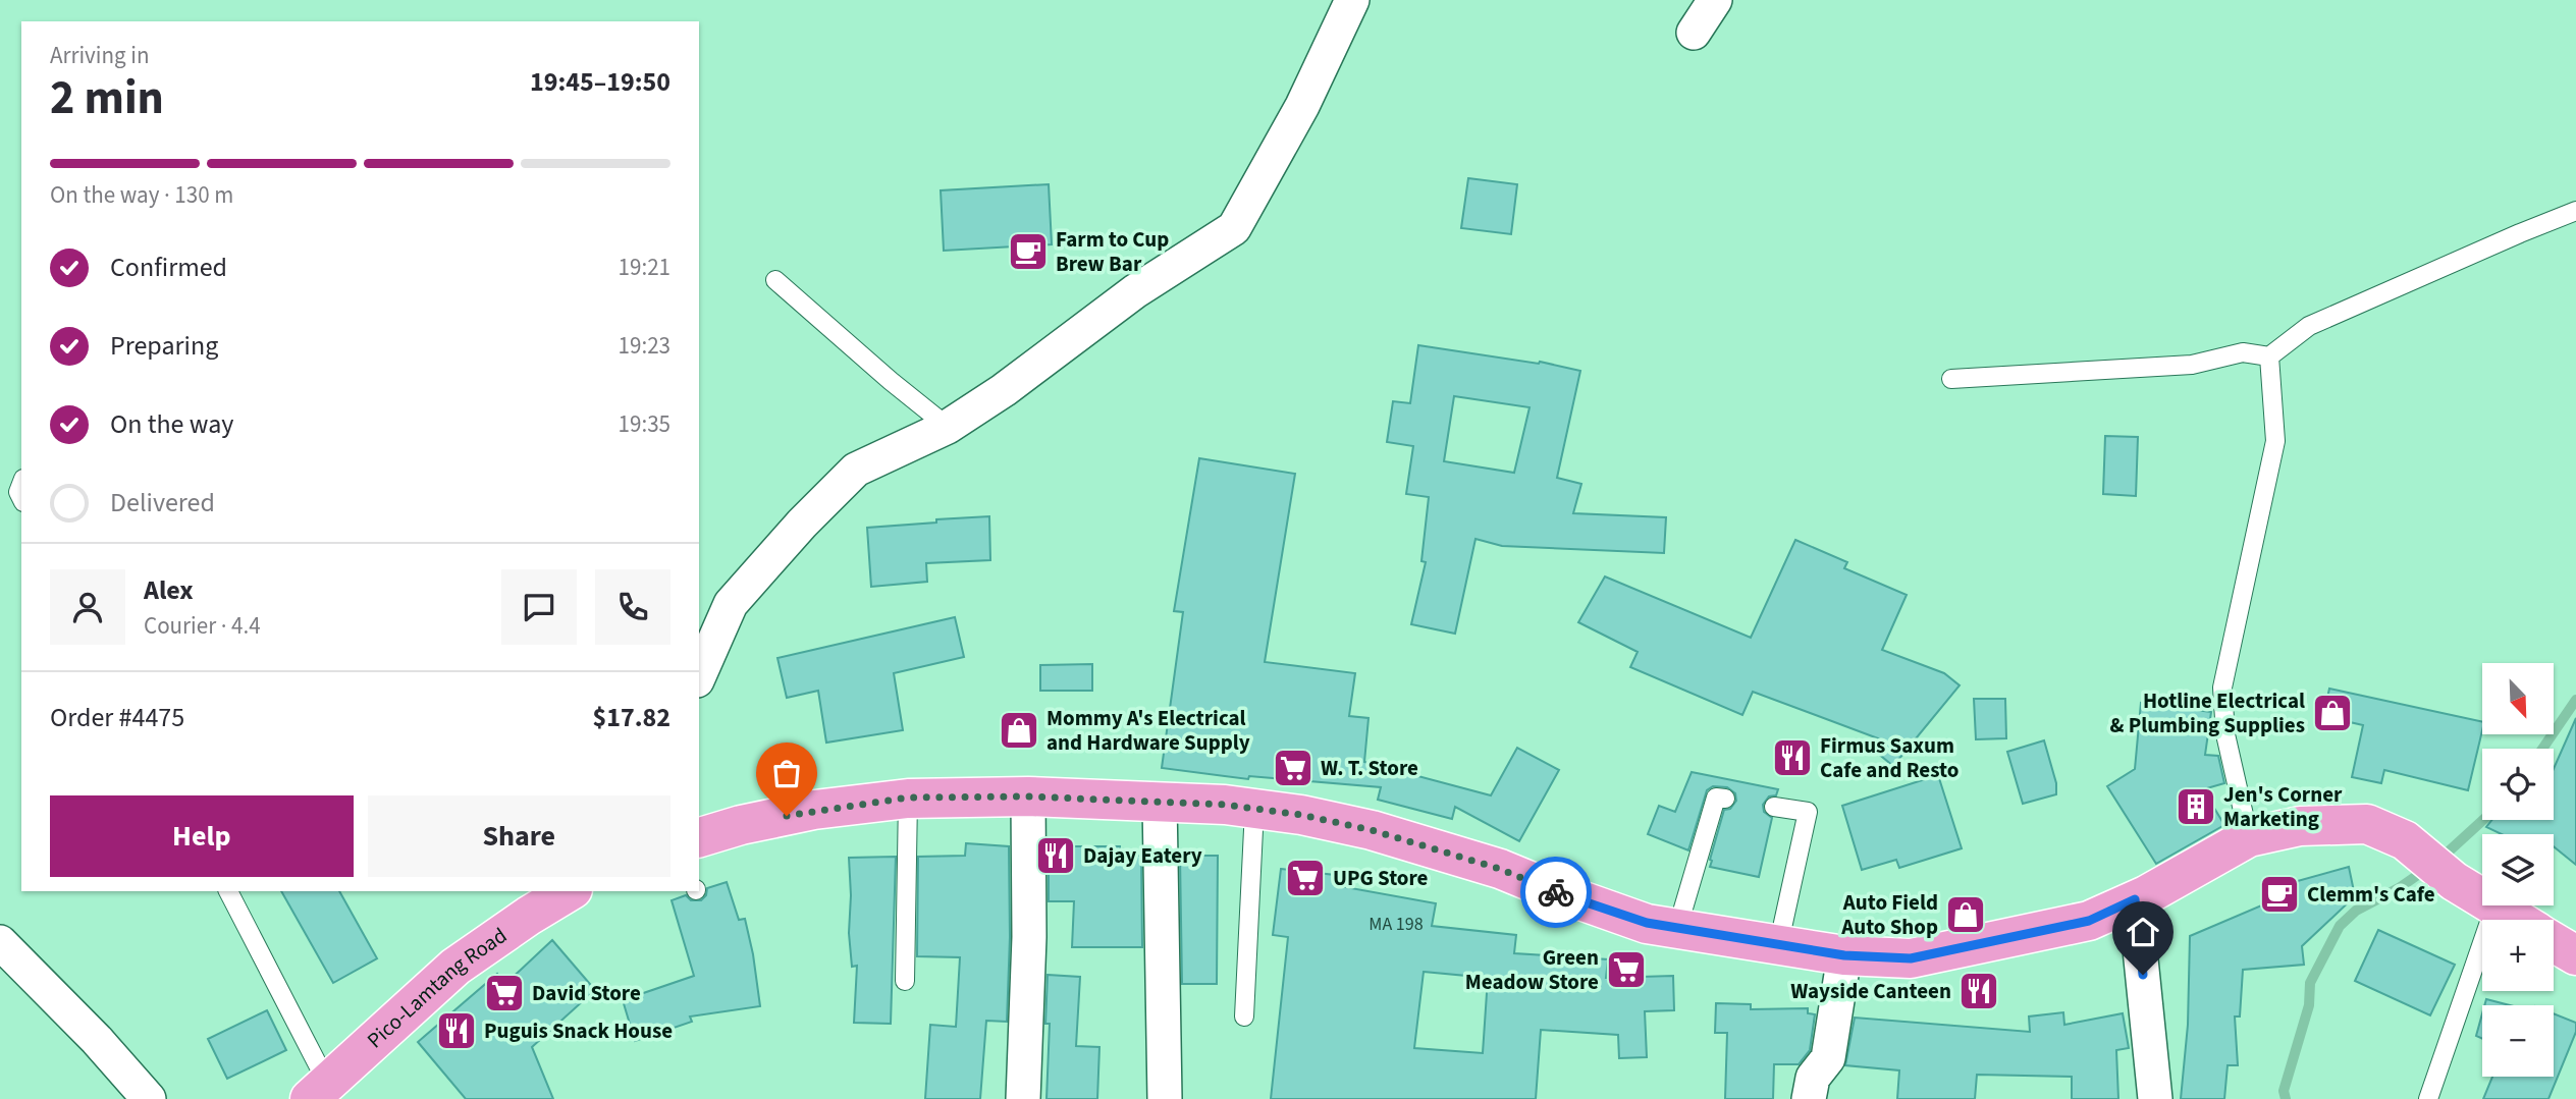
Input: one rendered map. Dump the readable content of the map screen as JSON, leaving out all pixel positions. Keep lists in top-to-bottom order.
{
  "streets": {
    "main road": ["Pico-Lamtang Road"]
  },
  "places": {
    "cafe": ["Farm to Cup Brew Bar", "Clemm's Cafe"],
    "shop": ["Hotline Electrical & Plumbing Supplies", "Mommy A's Electrical and Hardware Supply", "Auto Field Auto Shop"],
    "restaurant": [
      "Firmus Saxum Cafe and Resto",
      "Dajay Eatery",
      "Wayside Canteen",
      "Puguis Snack House"
    ],
    "supermarket": [
      "W. T. Store",
      "UPG Store",
      "Green Meadow Store",
      "David Store"
    ],
    "building": ["Jen's Corner Marketing"]
  },
  "house_numbers": ["MA 198"],
  "north": "bottom right",
  "page": {
    "heading": ["2 min", "Arriving in", "19:45–19:50"],
    "panel": [
      "Alex",
      "Courier · 4.4",
      "Order #4475",
      "$17.82"
    ],
    "bar": "On the way · 130 m",
    "list": [
      ["Confirmed", "19:21"],
      ["Preparing", "19:23"],
      ["On the way", "19:35"],
      "Delivered"
    ],
    "map_buttons": ["+", "−"],
    "buttons": ["Help", "Share"]
  }
}
